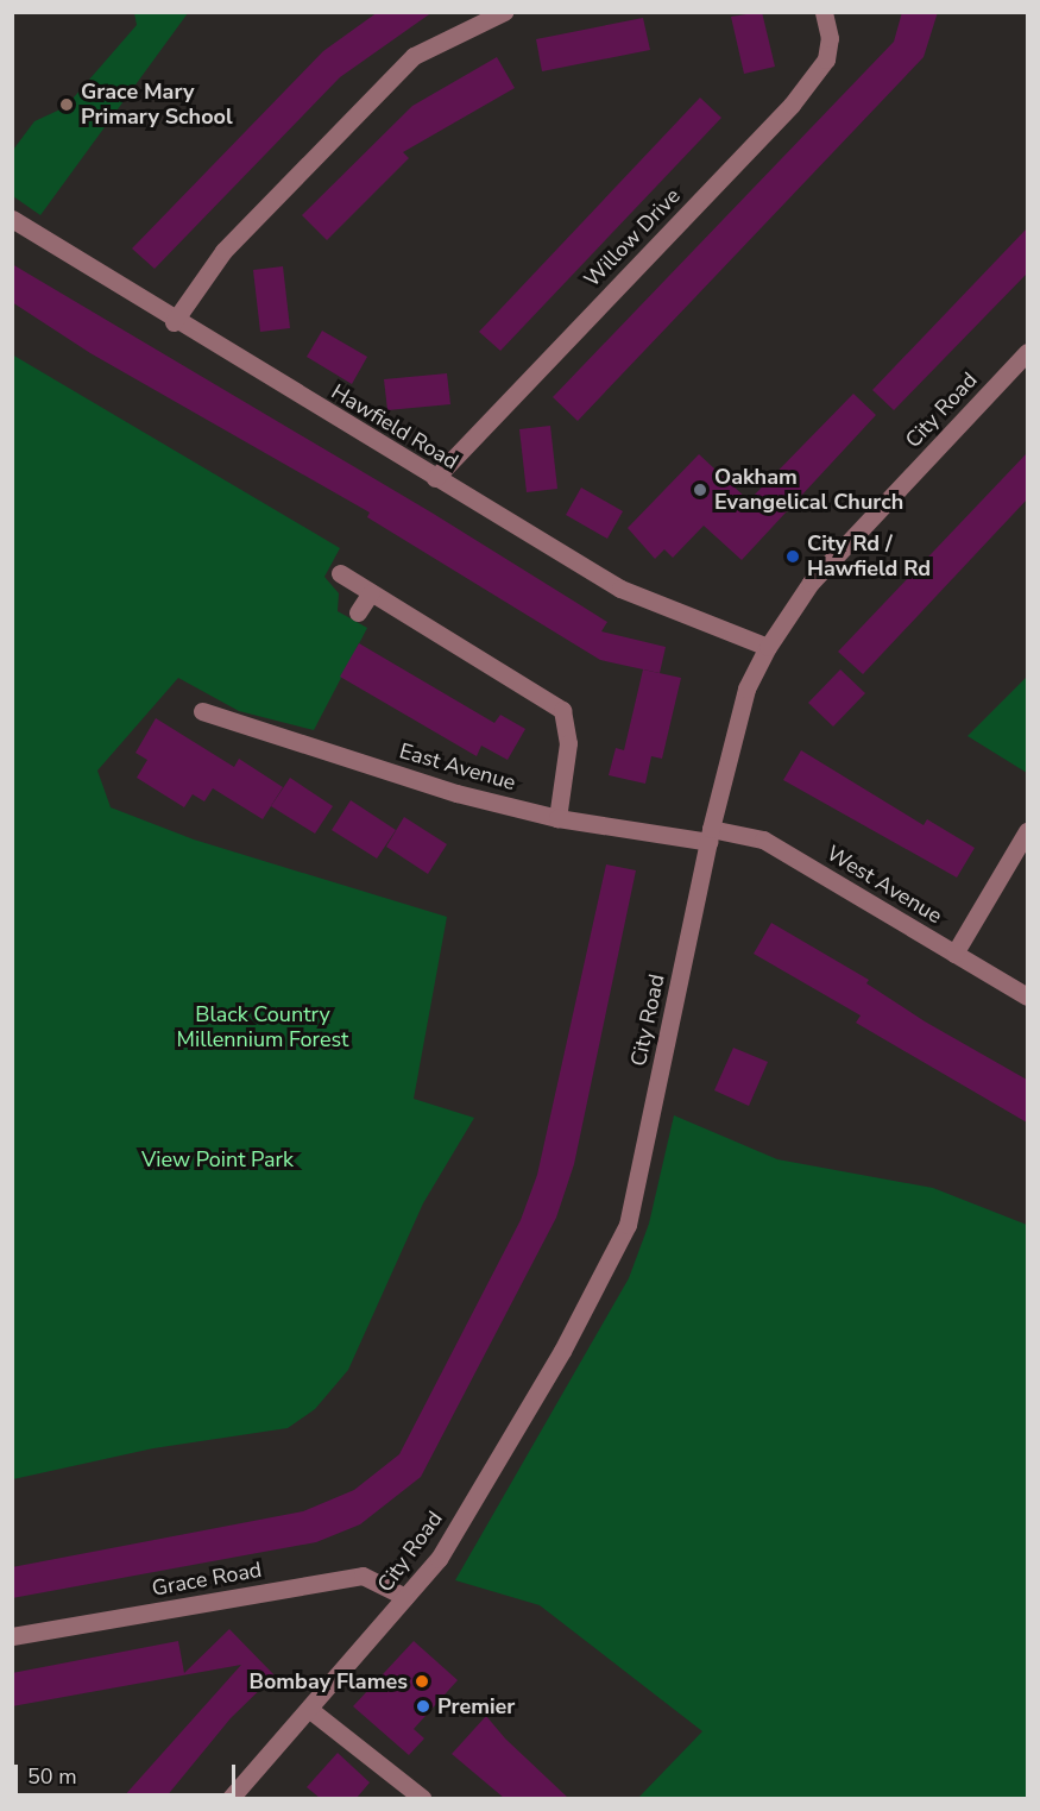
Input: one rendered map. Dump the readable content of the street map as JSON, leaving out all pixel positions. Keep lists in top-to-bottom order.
{
  "streets": {
    "street": [
      "Willow Drive",
      "City Road",
      "Hawfield Road",
      "East Avenue",
      "West Avenue",
      "Grace Road"
    ]
  },
  "crossings": [
    ["Willow Drive", "Hawfield Road"],
    ["City Road", "Hawfield Road"],
    ["City Road", "East Avenue"],
    ["City Road", "West Avenue"],
    ["City Road", "Grace Road"],
    ["East Avenue", "West Avenue"]
  ],
  "parks": ["Black Country Millennium Forest", "View Point Park"],
  "places": [
    "Grace Mary Primary School",
    "Oakham Evangelical Church",
    "City Rd / Hawfield Rd",
    "Bombay Flames",
    "Premier"
  ],
  "scale_bar": "50 m"
}
